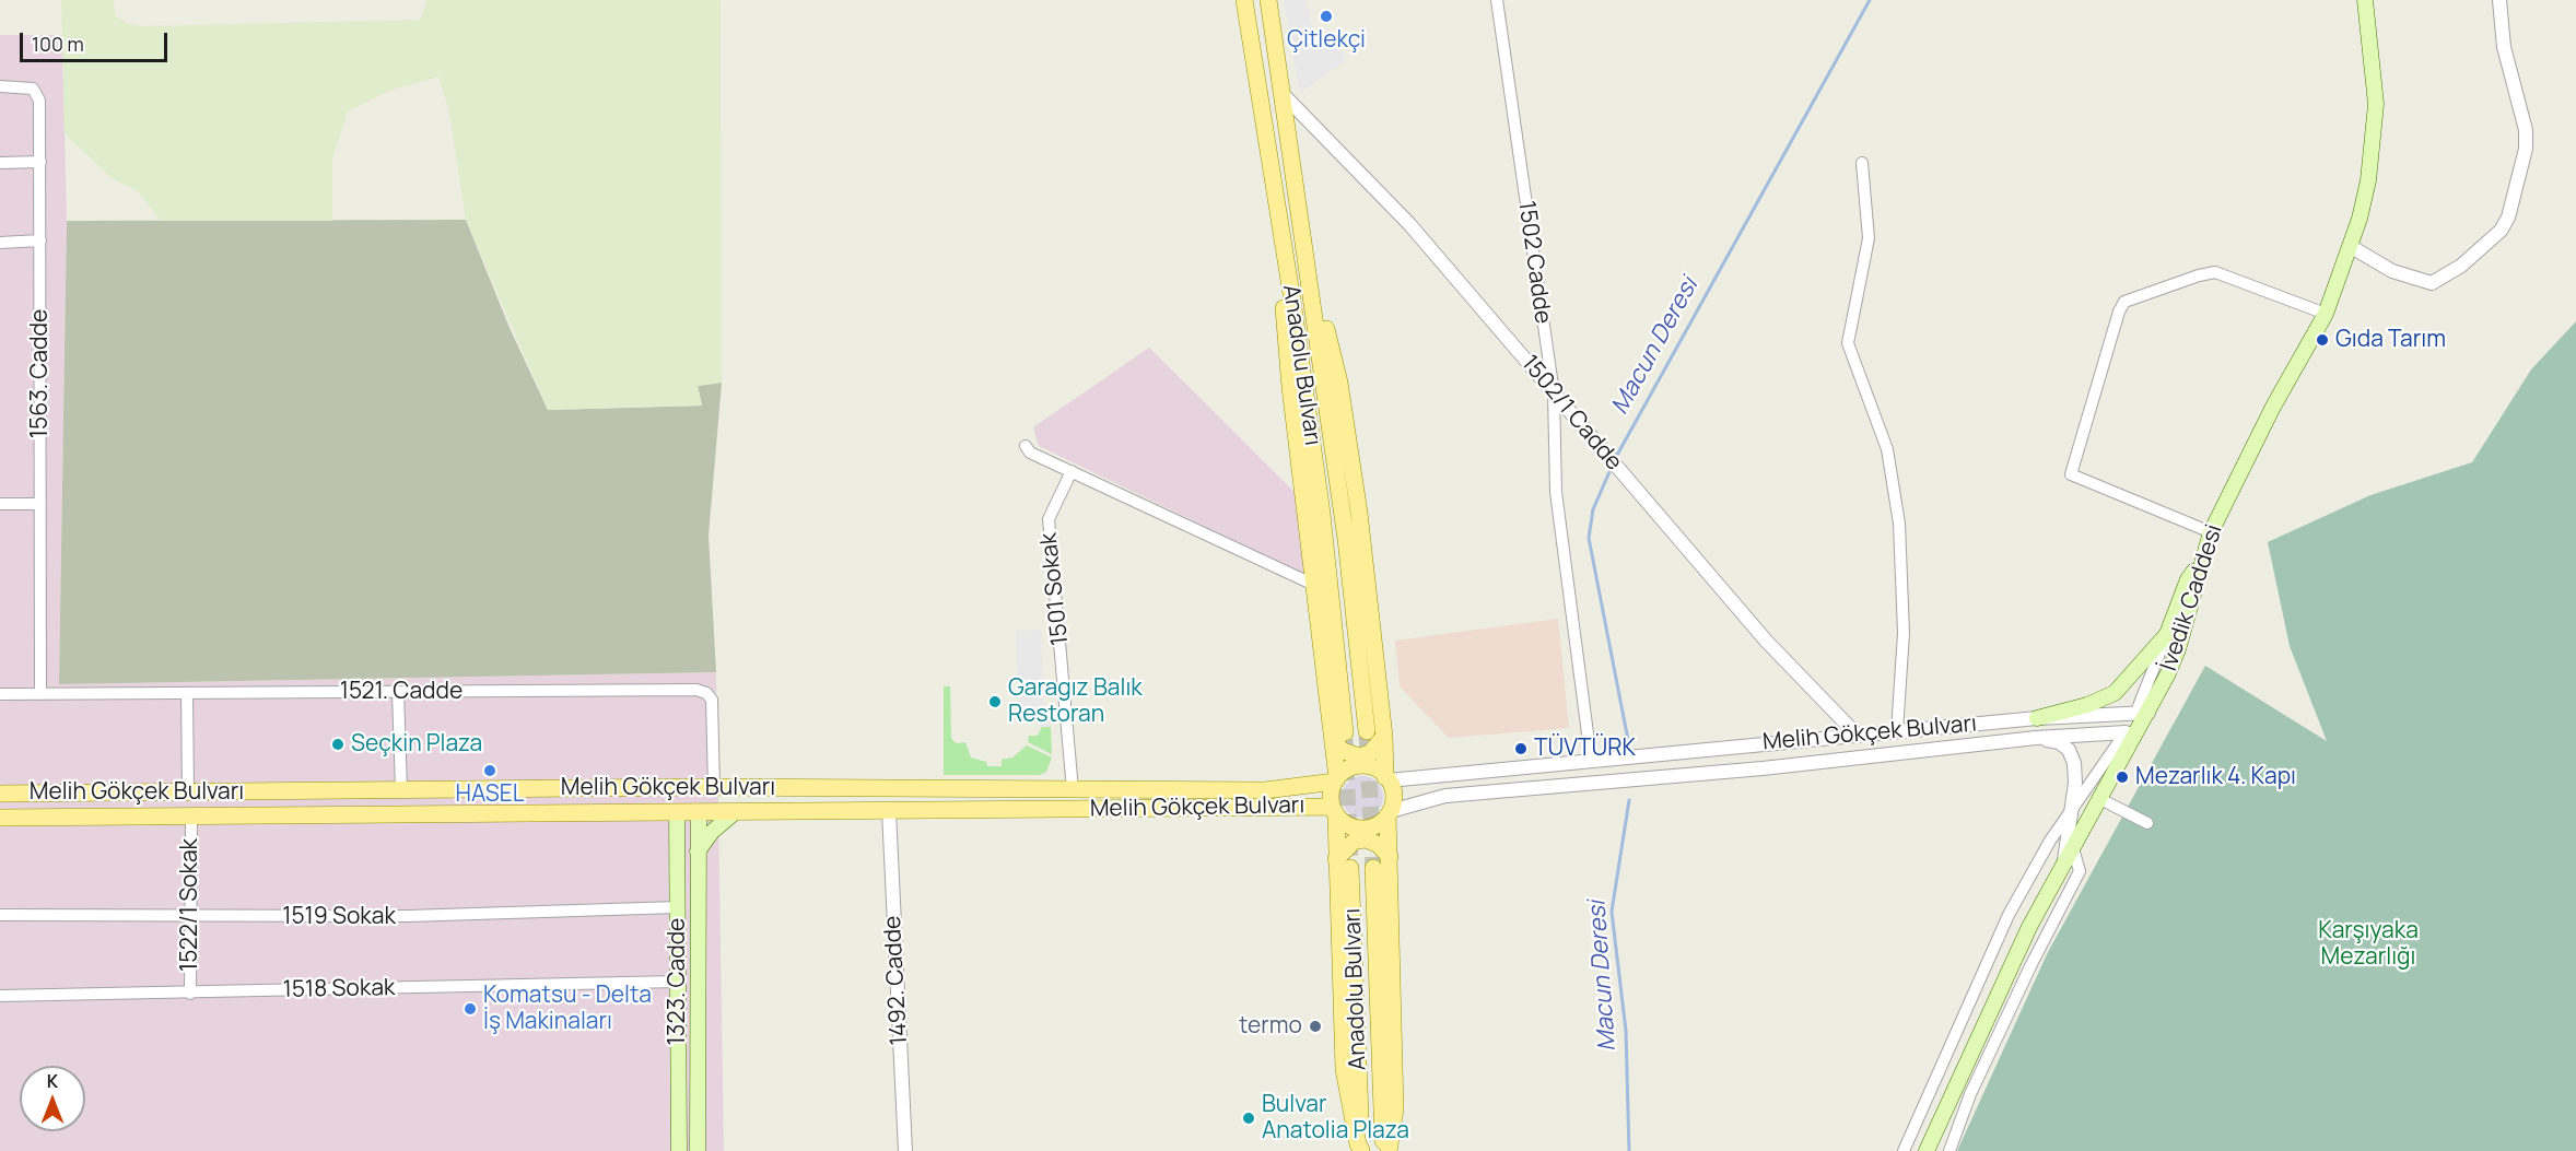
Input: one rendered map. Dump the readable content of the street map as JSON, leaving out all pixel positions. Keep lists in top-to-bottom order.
{
  "streets": {
    "main road": [
      "Anadolu Bulvarı",
      "İvedik Caddesi",
      "Melih Gökçek Bulvarı",
      "1323. Cadde"
    ],
    "street": [
      "1502 Cadde",
      "1563. Cadde",
      "1502/1 Cadde",
      "1501 Sokak",
      "1521. Cadde",
      "1522/1 Sokak",
      "1519 Sokak",
      "1492. Cadde",
      "1518 Sokak"
    ]
  },
  "crossings": [
    ["1502 Cadde", "1502/1 Cadde"],
    ["1502 Cadde", "Melih Gökçek Bulvarı"],
    ["Anadolu Bulvarı", "1502/1 Cadde"],
    ["Anadolu Bulvarı", "Melih Gökçek Bulvarı"],
    ["1563. Cadde", "1521. Cadde"],
    ["1502/1 Cadde", "Melih Gökçek Bulvarı"],
    ["1501 Sokak", "Melih Gökçek Bulvarı"],
    ["İvedik Caddesi", "Melih Gökçek Bulvarı"],
    ["1521. Cadde", "Melih Gökçek Bulvarı"],
    ["Melih Gökçek Bulvarı", "1522/1 Sokak"],
    ["Melih Gökçek Bulvarı", "1492. Cadde"],
    ["Melih Gökçek Bulvarı", "1323. Cadde"],
    ["1522/1 Sokak", "1519 Sokak"],
    ["1522/1 Sokak", "1518 Sokak"],
    ["1519 Sokak", "1323. Cadde"],
    ["1323. Cadde", "1518 Sokak"]
  ],
  "water": ["Macun Deresi"],
  "parks": ["Karşıyaka Mezarlığı"],
  "places": [
    "Çitlekçi",
    "Gıda Tarım",
    "Garagız Balık Restoran",
    "Seçkin Plaza",
    "TÜVTÜRK",
    "HASEL",
    "Mezarlık 4. Kapı",
    "Komatsu - Delta İş Makinaları",
    "termo",
    "Bulvar Anatolia Plaza"
  ],
  "scale_bar": "100 m",
  "north": "top"
}
